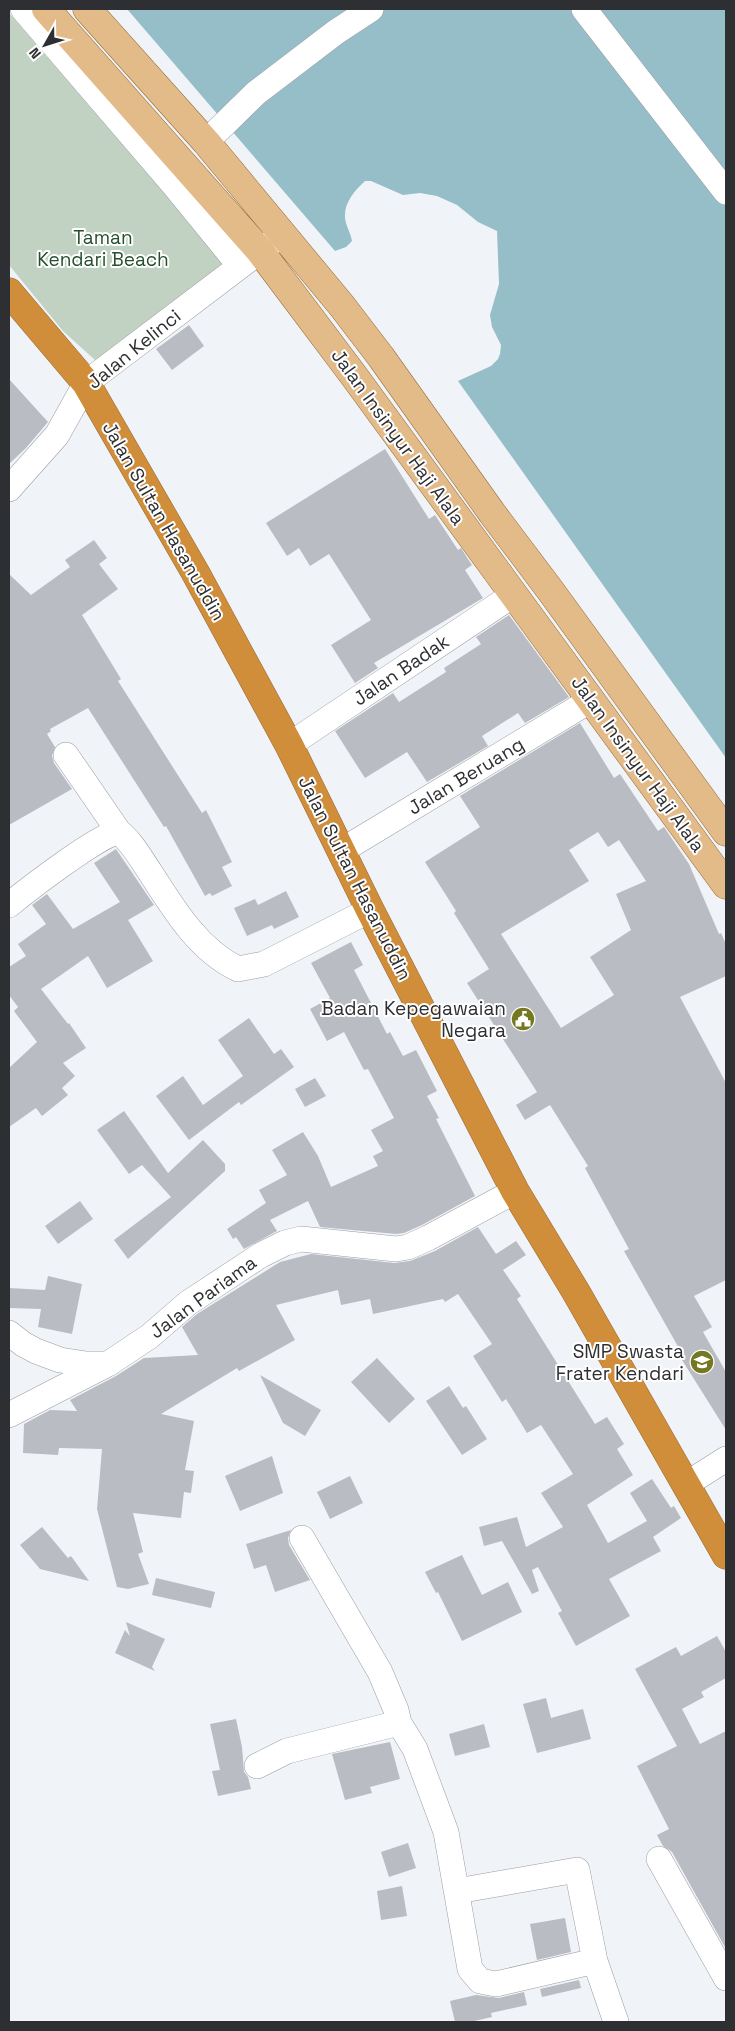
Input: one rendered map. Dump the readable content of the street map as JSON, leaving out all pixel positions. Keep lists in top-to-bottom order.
{
  "streets": {
    "highway": ["Jalan Sultan Hasanuddin"],
    "main road": ["Jalan Insinyur Haji Alala"],
    "street": [
      "Jalan Kelinci",
      "Jalan Badak",
      "Jalan Beruang",
      "Jalan Pariama"
    ]
  },
  "crossings": [
    ["Jalan Kelinci", "Jalan Insinyur Haji Alala"],
    ["Jalan Kelinci", "Jalan Sultan Hasanuddin"],
    ["Jalan Insinyur Haji Alala", "Jalan Badak"],
    ["Jalan Insinyur Haji Alala", "Jalan Beruang"],
    ["Jalan Sultan Hasanuddin", "Jalan Badak"],
    ["Jalan Sultan Hasanuddin", "Jalan Beruang"],
    ["Jalan Sultan Hasanuddin", "Jalan Pariama"]
  ],
  "parks": ["Taman Kendari Beach"],
  "places": {
    "public building": ["Badan Kepegawaian Negara"],
    "school or university": ["SMP Swasta Frater Kendari"]
  },
  "north": "bottom left"
}
